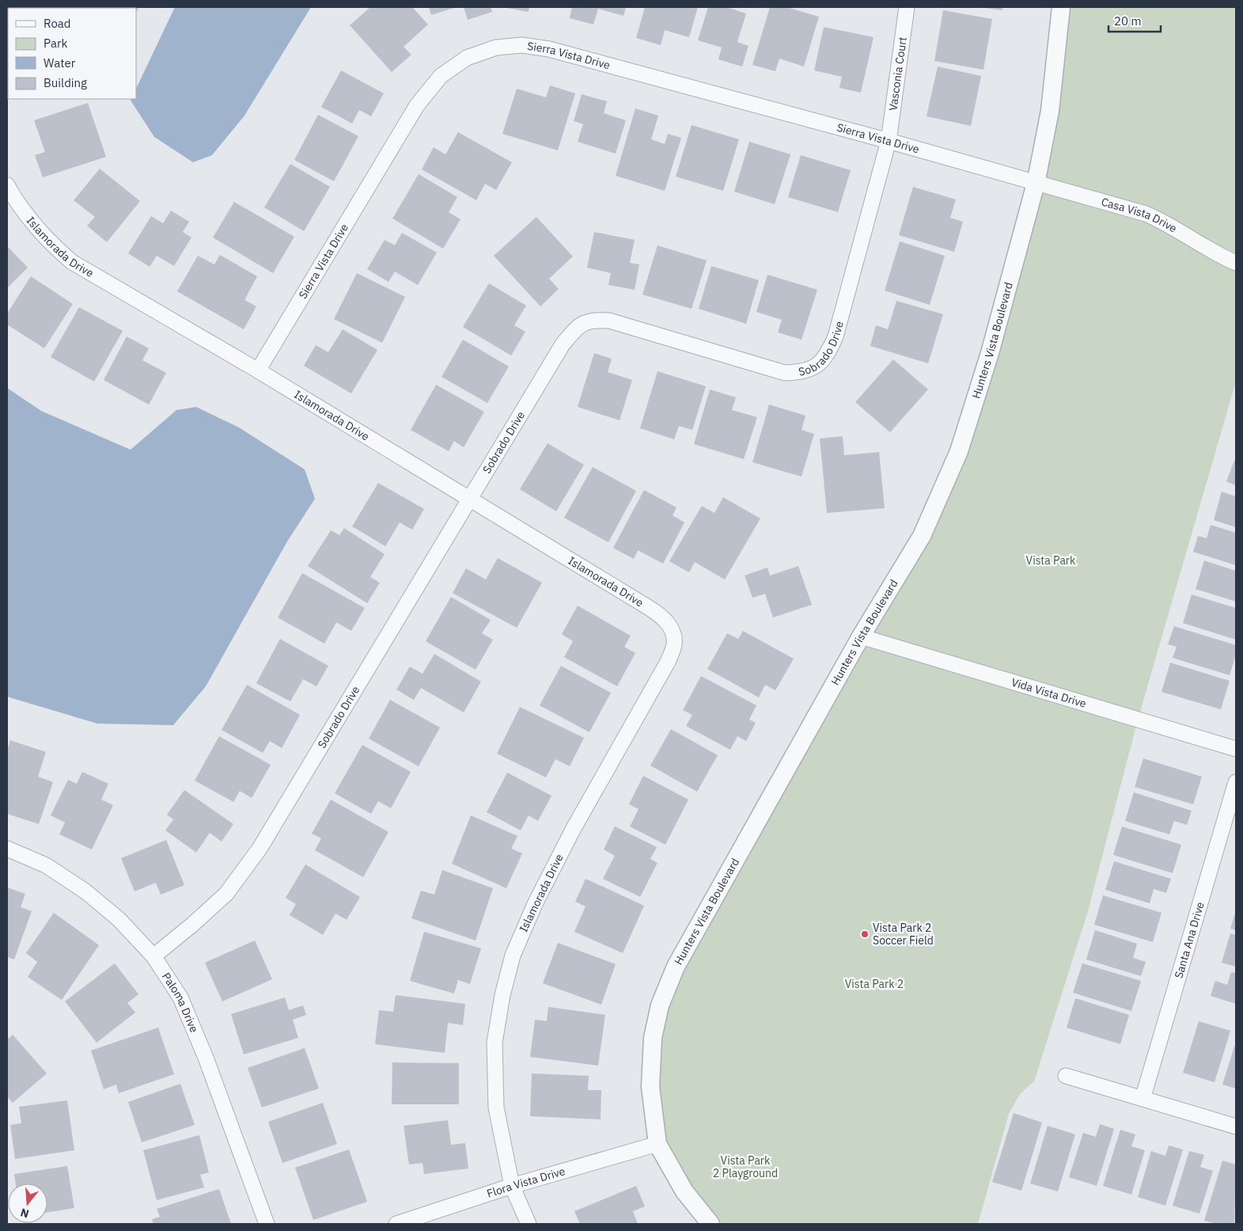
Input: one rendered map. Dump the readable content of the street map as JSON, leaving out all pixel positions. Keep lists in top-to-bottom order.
{
  "streets": {
    "street": [
      "Sierra Vista Drive",
      "Vasconia Court",
      "Casa Vista Drive",
      "Islamorada Drive",
      "Hunters Vista Boulevard",
      "Sobrado Drive",
      "Vida Vista Drive",
      "Santa Ana Drive",
      "Paloma Drive",
      "Flora Vista Drive"
    ]
  },
  "crossings": [
    ["Sierra Vista Drive", "Vasconia Court"],
    ["Sierra Vista Drive", "Casa Vista Drive"],
    ["Sierra Vista Drive", "Islamorada Drive"],
    ["Sierra Vista Drive", "Hunters Vista Boulevard"],
    ["Sierra Vista Drive", "Sobrado Drive"],
    ["Vasconia Court", "Sobrado Drive"],
    ["Casa Vista Drive", "Hunters Vista Boulevard"],
    ["Islamorada Drive", "Sobrado Drive"],
    ["Islamorada Drive", "Flora Vista Drive"],
    ["Hunters Vista Boulevard", "Vida Vista Drive"],
    ["Hunters Vista Boulevard", "Flora Vista Drive"],
    ["Sobrado Drive", "Paloma Drive"]
  ],
  "parks": ["Vista Park", "Vista Park 2", "Vista Park 2 Playground"],
  "places": ["Vista Park 2 Soccer Field"],
  "legend": [
    "Road",
    "Park",
    "Water",
    "Building"
  ],
  "scale_bar": "20 m",
  "north": "bottom"
}
